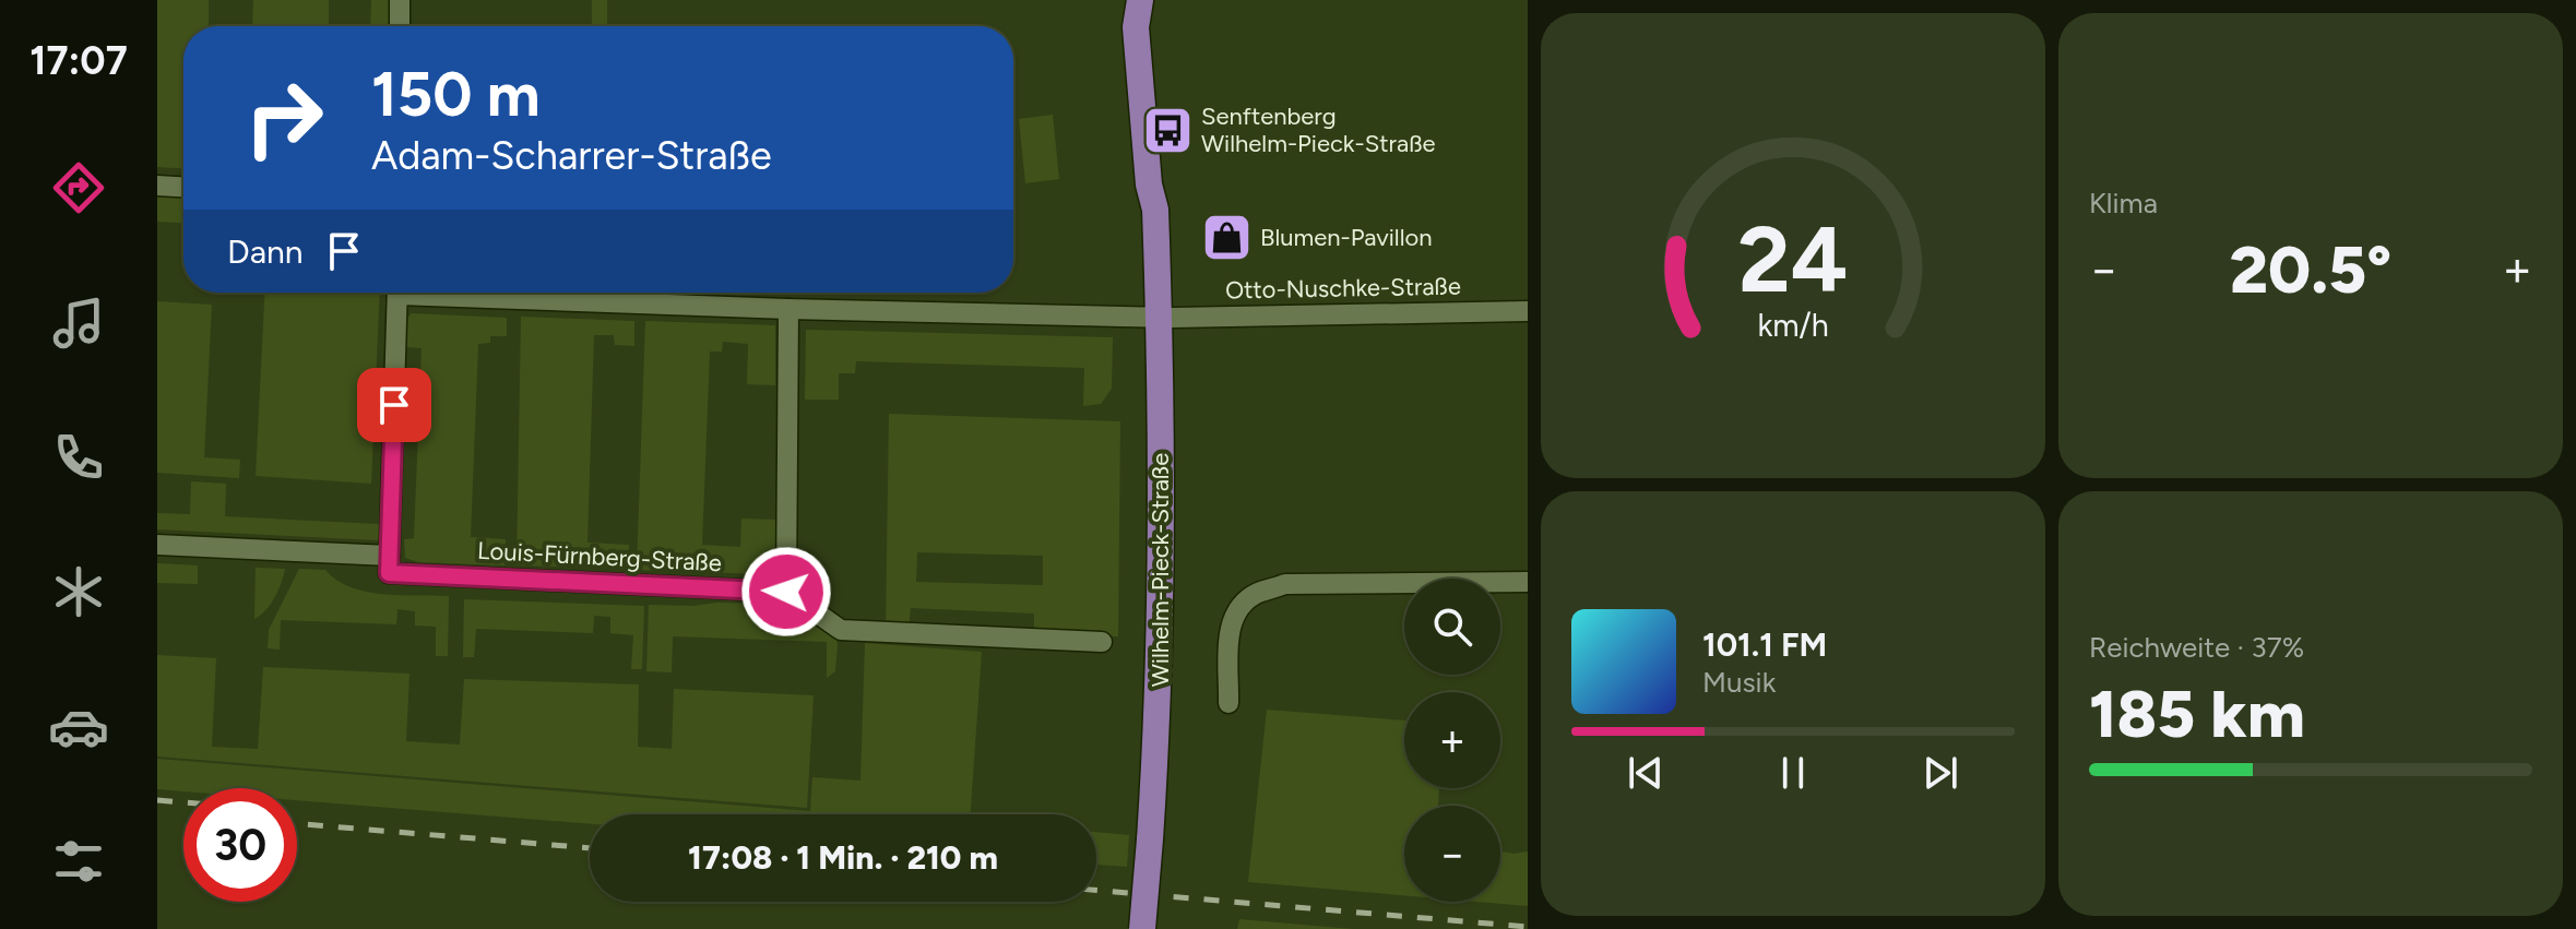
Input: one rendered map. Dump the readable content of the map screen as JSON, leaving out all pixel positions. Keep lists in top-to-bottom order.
{
  "streets": {
    "main road": ["Wilhelm-Pieck-Straße"],
    "street": ["Otto-Nuschke-Straße", "Louis-Fürnberg-Straße"]
  },
  "crossings": [
    ["Otto-Nuschke-Straße", "Wilhelm-Pieck-Straße"]
  ],
  "places": {
    "bus stop": ["Senftenberg Wilhelm-Pieck-Straße"],
    "shop": ["Blumen-Pavillon"]
  },
  "page": {
    "tabs": "17:07",
    "tile": [
      "Klima",
      ["Reichweite · 37%", "185 km"]
    ],
    "turn": ["150 m", "Adam-Scharrer-Straße"],
    "then": "Dann",
    "heat": ["−", "20.5°", "+"],
    "map_buttons": ["+", "−"],
    "song": ["101.1 FM", "Musik"],
    "limit": "30",
    "trip": "17:08 · 1 Min. · 210 m",
    "gauge": ["24", "km/h"]
  }
}
